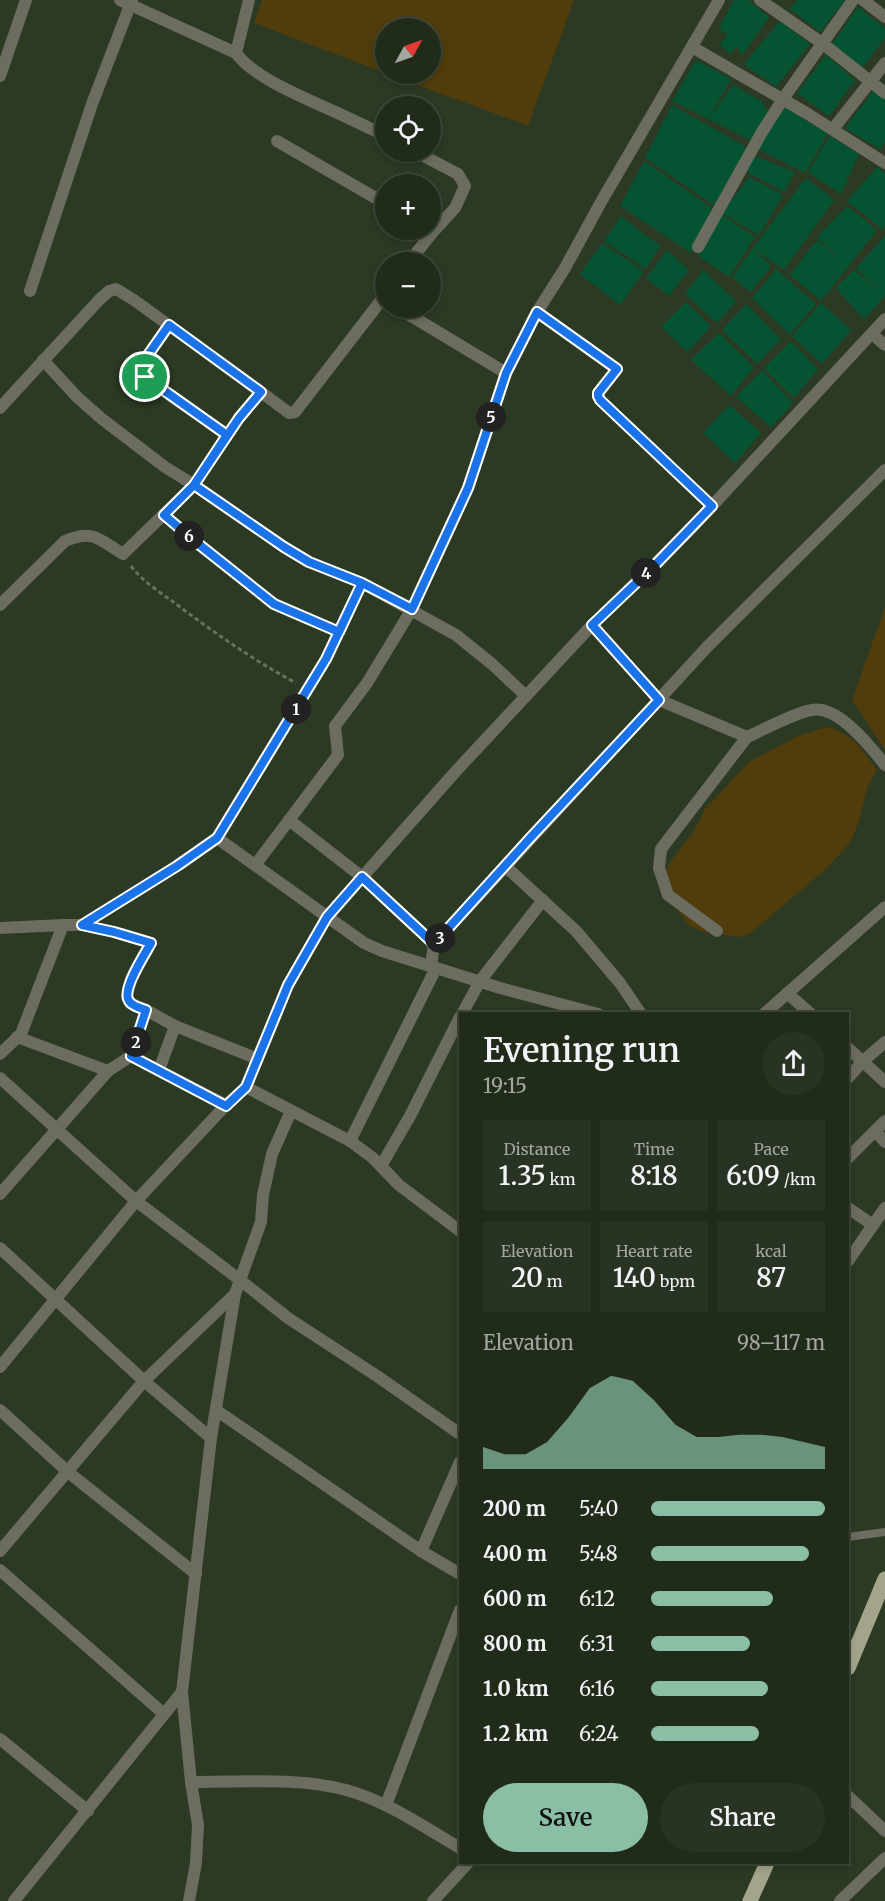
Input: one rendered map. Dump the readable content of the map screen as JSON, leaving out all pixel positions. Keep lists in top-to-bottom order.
{
  "north": "top right",
  "page": {
    "map_buttons": ["+", "−"],
    "pins": [
      "5",
      "6",
      "4",
      "1",
      "3",
      "2"
    ],
    "heading": ["Evening run", "19:15"],
    "stats": [
      ["Distance", "1.35 km"],
      ["Time", "8:18"],
      ["Pace", "6:09 /km"],
      ["Elevation", "20 m"],
      ["Heart rate", "140 bpm"],
      ["kcal", "87"]
    ],
    "chart": ["Elevation", "98–117 m"],
    "list": [
      {
        "name": "200 m",
        "note": "5:40"
      },
      {
        "name": "400 m",
        "note": "5:48"
      },
      {
        "name": "600 m",
        "note": "6:12"
      },
      {
        "name": "800 m",
        "note": "6:31"
      },
      {
        "name": "1.0 km",
        "note": "6:16"
      },
      {
        "name": "1.2 km",
        "note": "6:24"
      }
    ],
    "buttons": ["Save", "Share"]
  }
}
